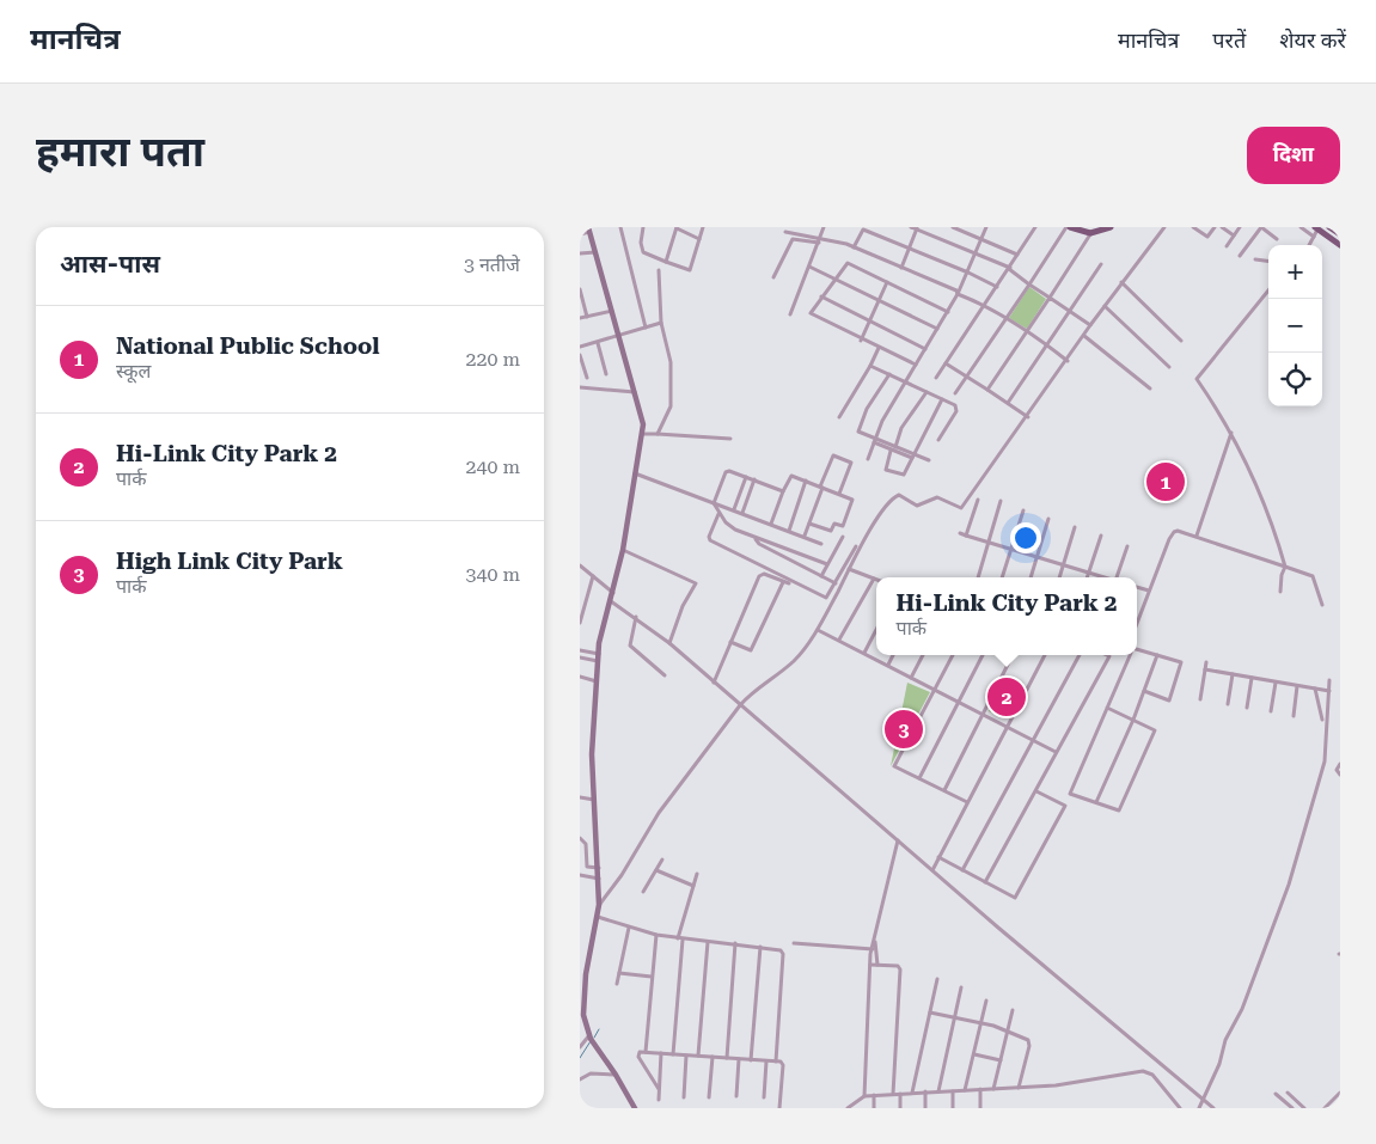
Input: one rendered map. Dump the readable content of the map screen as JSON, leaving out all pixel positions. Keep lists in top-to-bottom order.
{
  "page": {
    "header": "मानचित्र",
    "nav": ["मानचित्र", "परतें", "शेयर करें"],
    "buttons": "दिशा",
    "title": "हमारा पता",
    "heading": ["आस-पास", "3 नतीजे"],
    "map_buttons": ["+", "−"],
    "list": [
      {
        "mark": "1",
        "name": "National Public School",
        "note": "स्कूल",
        "value": "220 m"
      },
      {
        "mark": "2",
        "name": "Hi-Link City Park 2",
        "note": "पार्क",
        "value": "240 m"
      },
      {
        "mark": "3",
        "name": "High Link City Park",
        "note": "पार्क",
        "value": "340 m"
      }
    ],
    "pins": ["1", "2", "3"],
    "popup": ["Hi-Link City Park 2", "पार्क"]
  }
}
